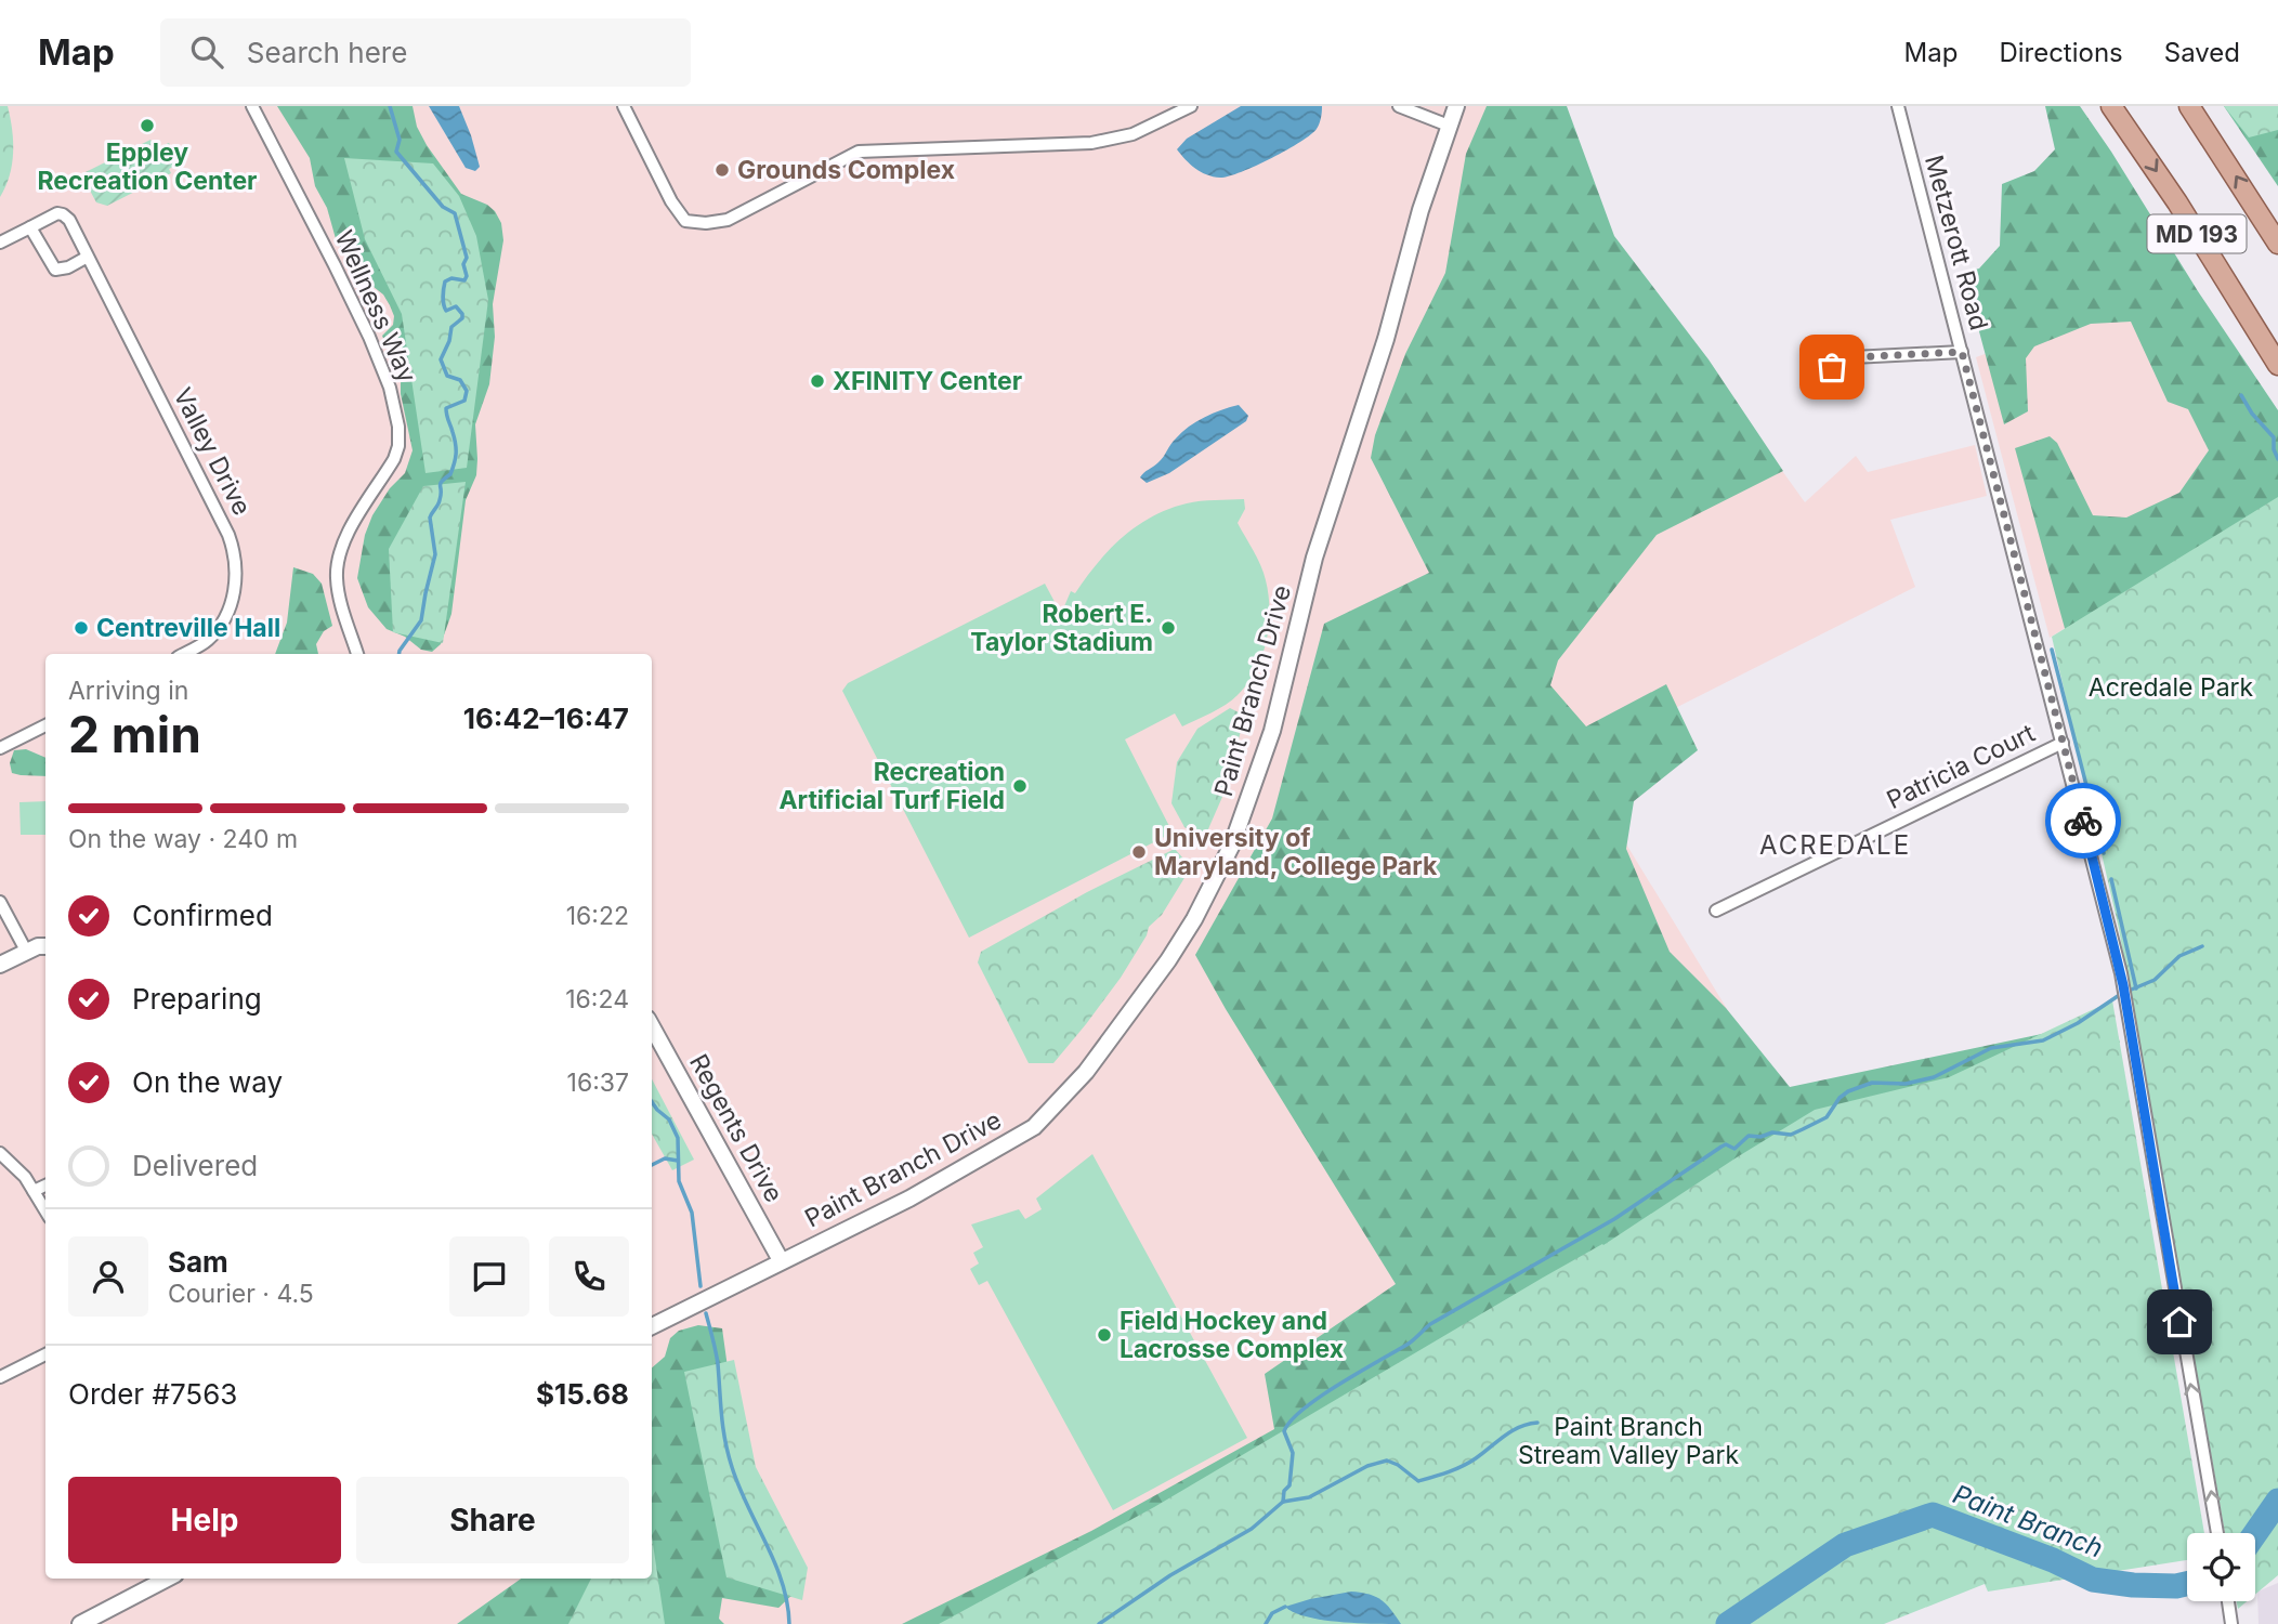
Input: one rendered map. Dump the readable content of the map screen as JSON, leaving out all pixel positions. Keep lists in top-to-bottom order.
{
  "streets": {
    "main road": ["MD 193"],
    "street": [
      "Metzerott Road",
      "Wellness Way",
      "Valley Drive",
      "Paint Branch Drive",
      "Patricia Court",
      "Regents Drive"
    ]
  },
  "crossings": [
    ["Metzerott Road", "Patricia Court"],
    ["Paint Branch Drive", "Regents Drive"]
  ],
  "one_way": ["Metzerott Road"],
  "districts": ["ACREDALE"],
  "water": ["Paint Branch"],
  "parks": ["Acredale Park", "Paint Branch Stream Valley Park"],
  "places": [
    "Eppley Recreation Center",
    "Grounds Complex",
    "XFINITY Center",
    "Centreville Hall",
    "Robert E. Taylor Stadium",
    "Recreation Artificial Turf Field",
    "University of Maryland, College Park",
    "Field Hockey and Lacrosse Complex"
  ],
  "page": {
    "header": "Map",
    "search": "Search here",
    "nav": ["Map", "Directions", "Saved"],
    "heading": ["2 min", "Arriving in", "16:42–16:47"],
    "panel": [
      "Sam",
      "Courier · 4.5",
      "Order #7563",
      "$15.68"
    ],
    "bar": "On the way · 240 m",
    "list": [
      ["Confirmed", "16:22"],
      ["Preparing", "16:24"],
      ["On the way", "16:37"],
      "Delivered"
    ],
    "buttons": ["Help", "Share"]
  }
}
